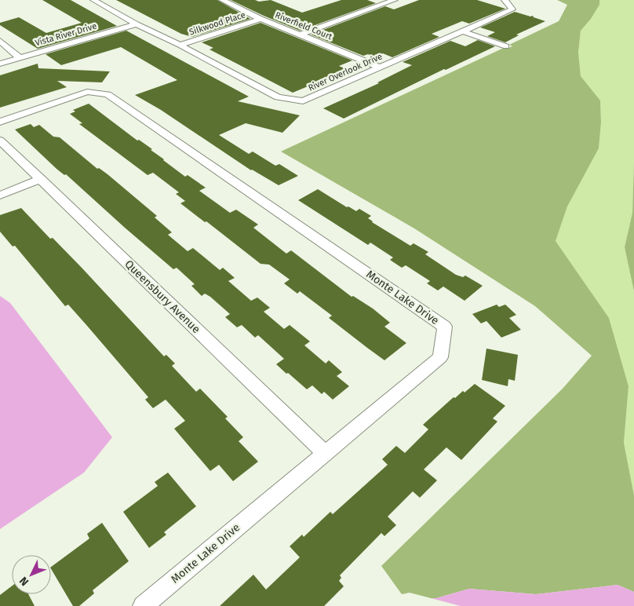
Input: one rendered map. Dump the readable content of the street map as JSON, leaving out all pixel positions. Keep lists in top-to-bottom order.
{
  "streets": {
    "street": [
      "Silkwood Place",
      "Riverfield Court",
      "Vista River Drive",
      "River Overlook Drive",
      "Queensbury Avenue",
      "Monte Lake Drive"
    ]
  },
  "crossings": [
    ["Silkwood Place", "Riverfield Court"],
    ["Silkwood Place", "River Overlook Drive"],
    ["Riverfield Court", "River Overlook Drive"],
    ["Vista River Drive", "River Overlook Drive"],
    ["Queensbury Avenue", "Monte Lake Drive"]
  ],
  "north": "bottom left"
}
